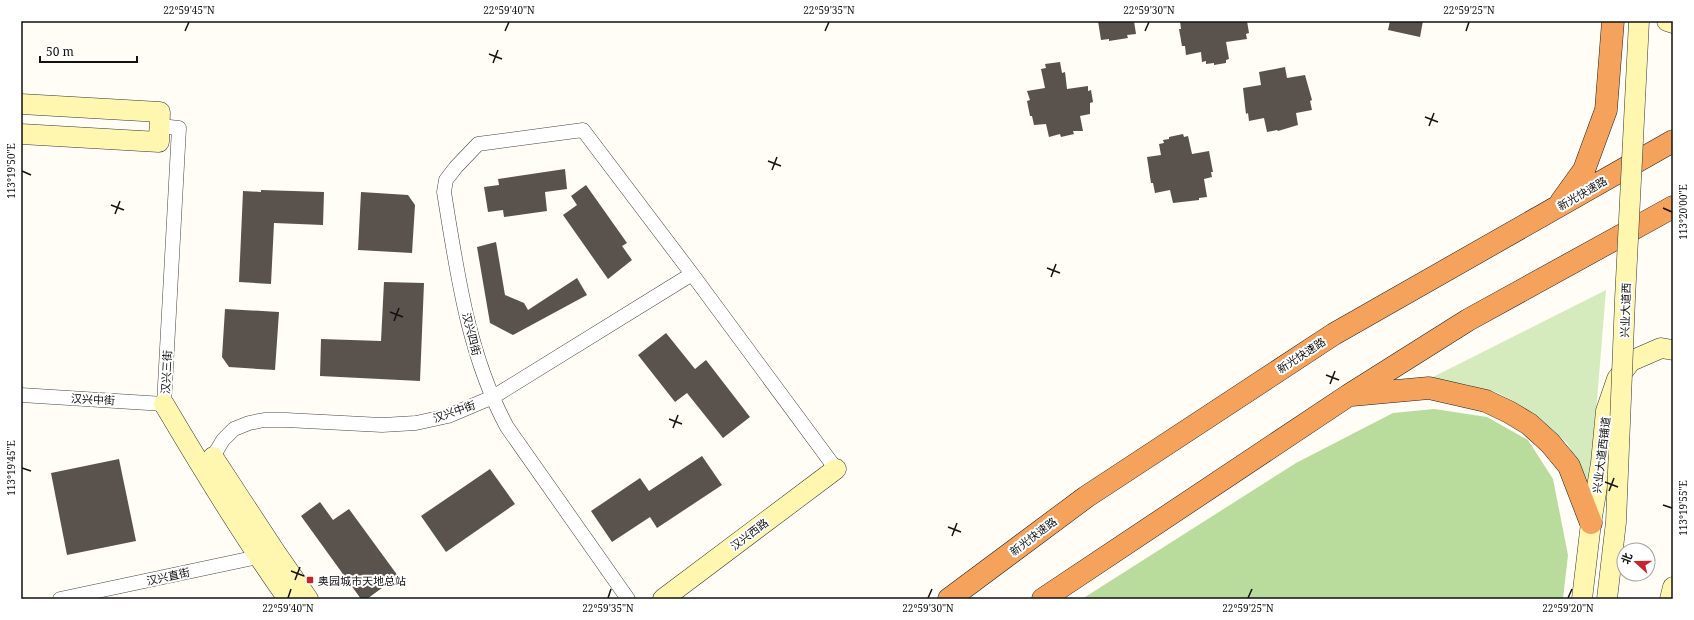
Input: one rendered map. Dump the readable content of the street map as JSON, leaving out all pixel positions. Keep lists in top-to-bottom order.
{
  "streets": {
    "highway": ["新光快速路"],
    "street": [
      "兴业大道西",
      "汉兴四街",
      "汉兴三街",
      "汉兴中街",
      "兴业大道西铺道",
      "汉兴西路",
      "汉兴直街"
    ]
  },
  "crossings": [
    ["汉兴四街", "汉兴中街"],
    ["汉兴三街", "汉兴中街"],
    ["汉兴三街", "汉兴直街"]
  ],
  "places": {
    "transit": ["奥园城市天地总站"]
  },
  "scale_bar": "50 m",
  "north": "left",
  "coordinates": [
    "22°59'45\"N",
    "22°59'40\"N",
    "22°59'35\"N",
    "22°59'30\"N",
    "22°59'25\"N",
    "113°19'50\"E",
    "113°20'00\"E",
    "113°19'45\"E",
    "113°19'55\"E",
    "22°59'20\"N"
  ]
}
